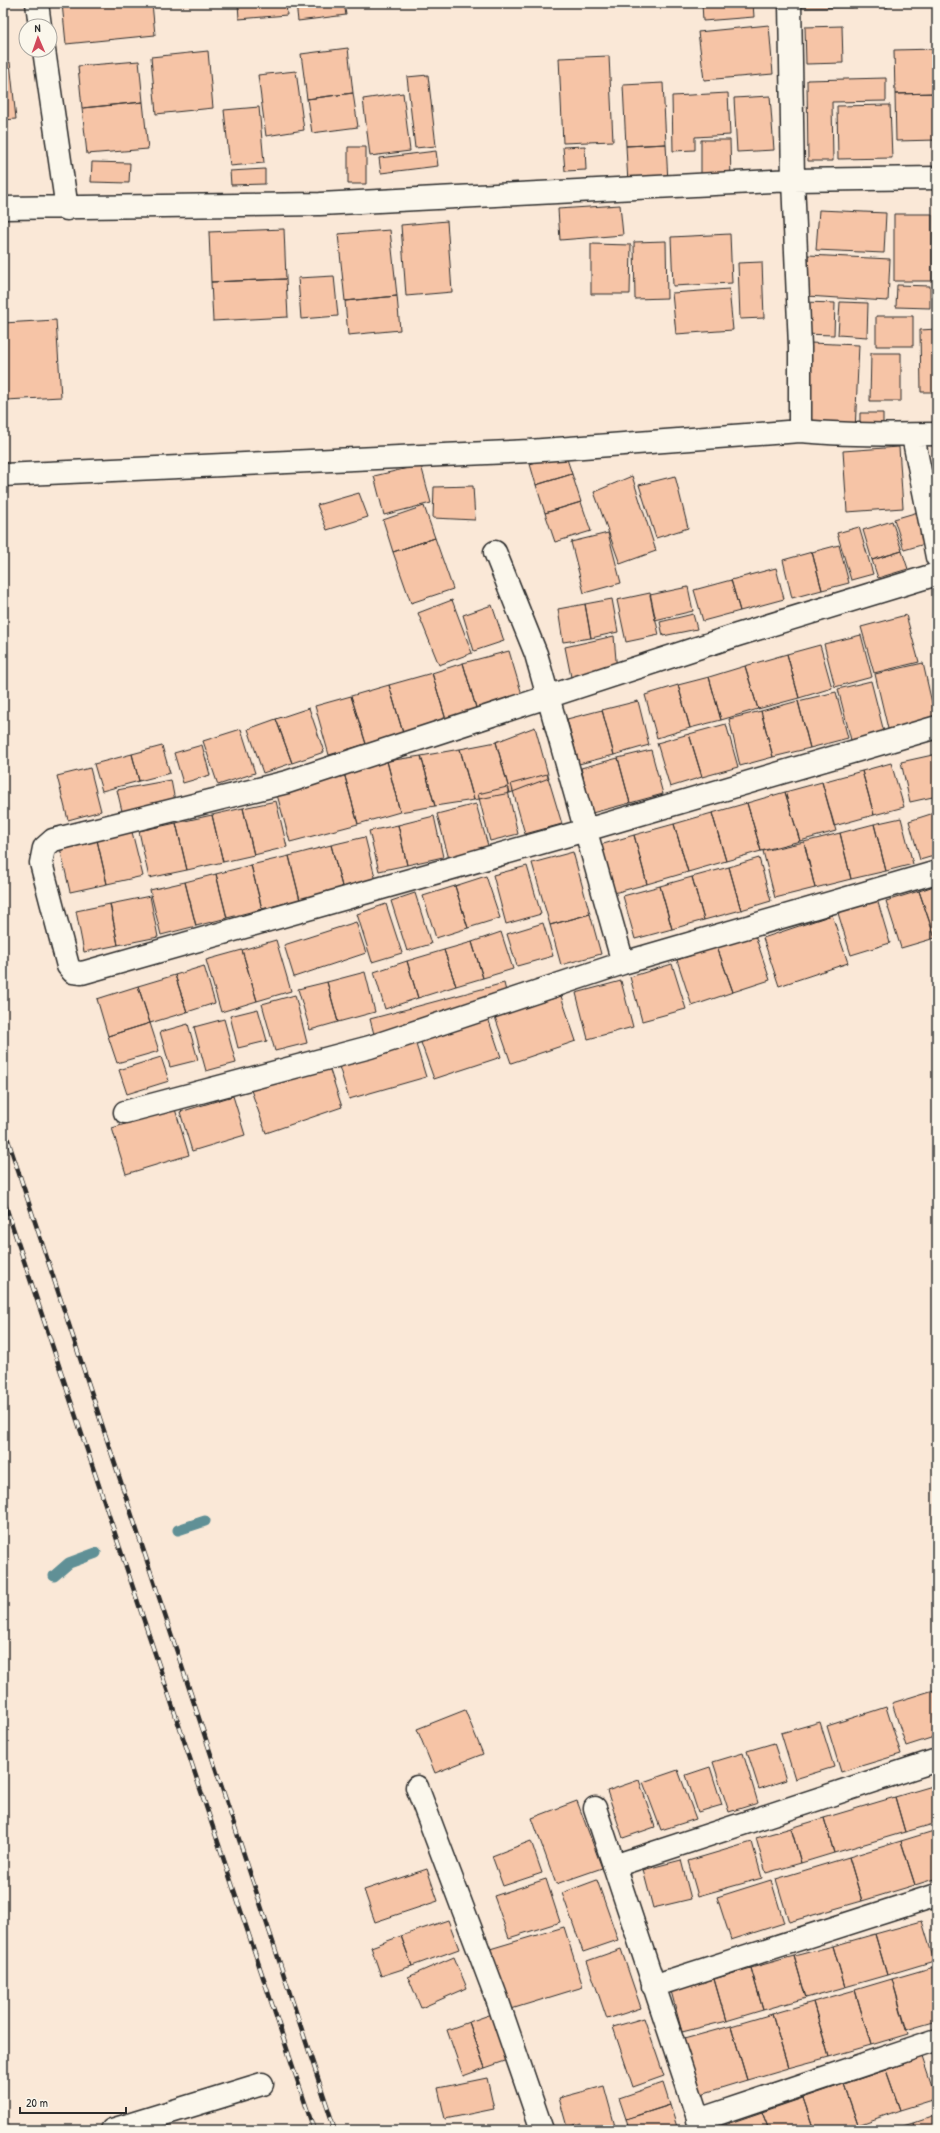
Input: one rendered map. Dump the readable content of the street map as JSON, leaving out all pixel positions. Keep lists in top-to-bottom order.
{
  "scale_bar": "20 m",
  "north": "top"
}
